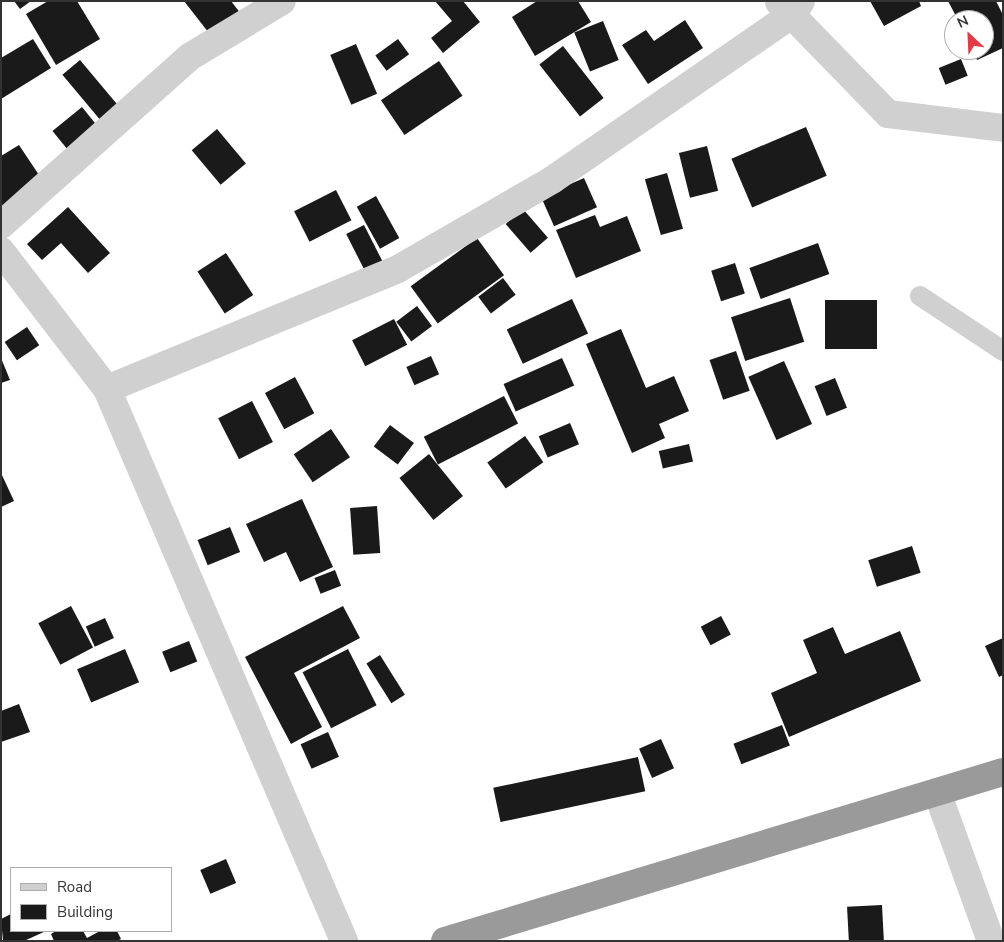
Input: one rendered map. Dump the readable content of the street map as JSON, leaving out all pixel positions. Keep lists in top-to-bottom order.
{
  "legend": ["Road", "Building"],
  "north": "top left"
}
